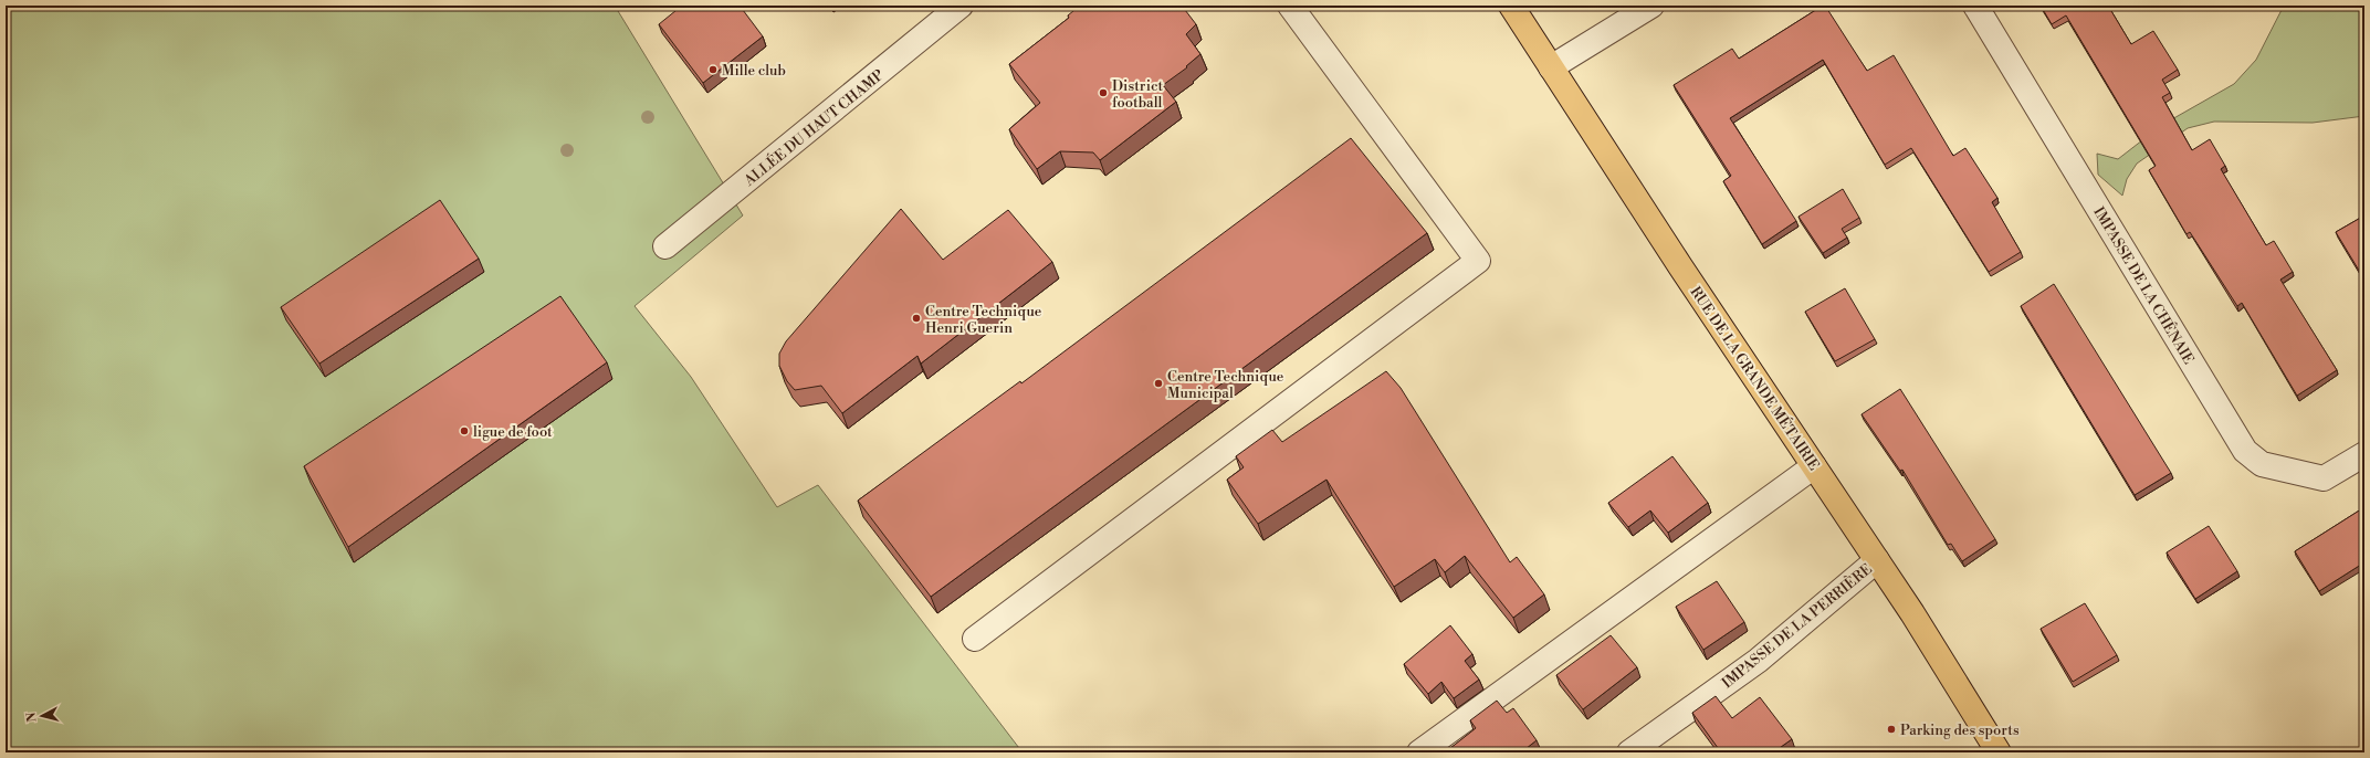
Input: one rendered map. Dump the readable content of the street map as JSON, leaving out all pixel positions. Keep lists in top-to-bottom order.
{
  "streets": {
    "main road": ["RUE DE LA GRANDE MÉTAIRIE"],
    "street": ["ALLÉE DU HAUT CHAMP", "IMPASSE DE LA CHÊNAIE", "IMPASSE DE LA PERRIÈRE"]
  },
  "crossings": [
    ["RUE DE LA GRANDE MÉTAIRIE", "IMPASSE DE LA PERRIÈRE"]
  ],
  "places": [
    "Mille club",
    "District football",
    "Centre Technique Henri Guerin",
    "Centre Technique Municipal",
    "ligue de foot",
    "Parking des sports"
  ],
  "north": "left"
}
